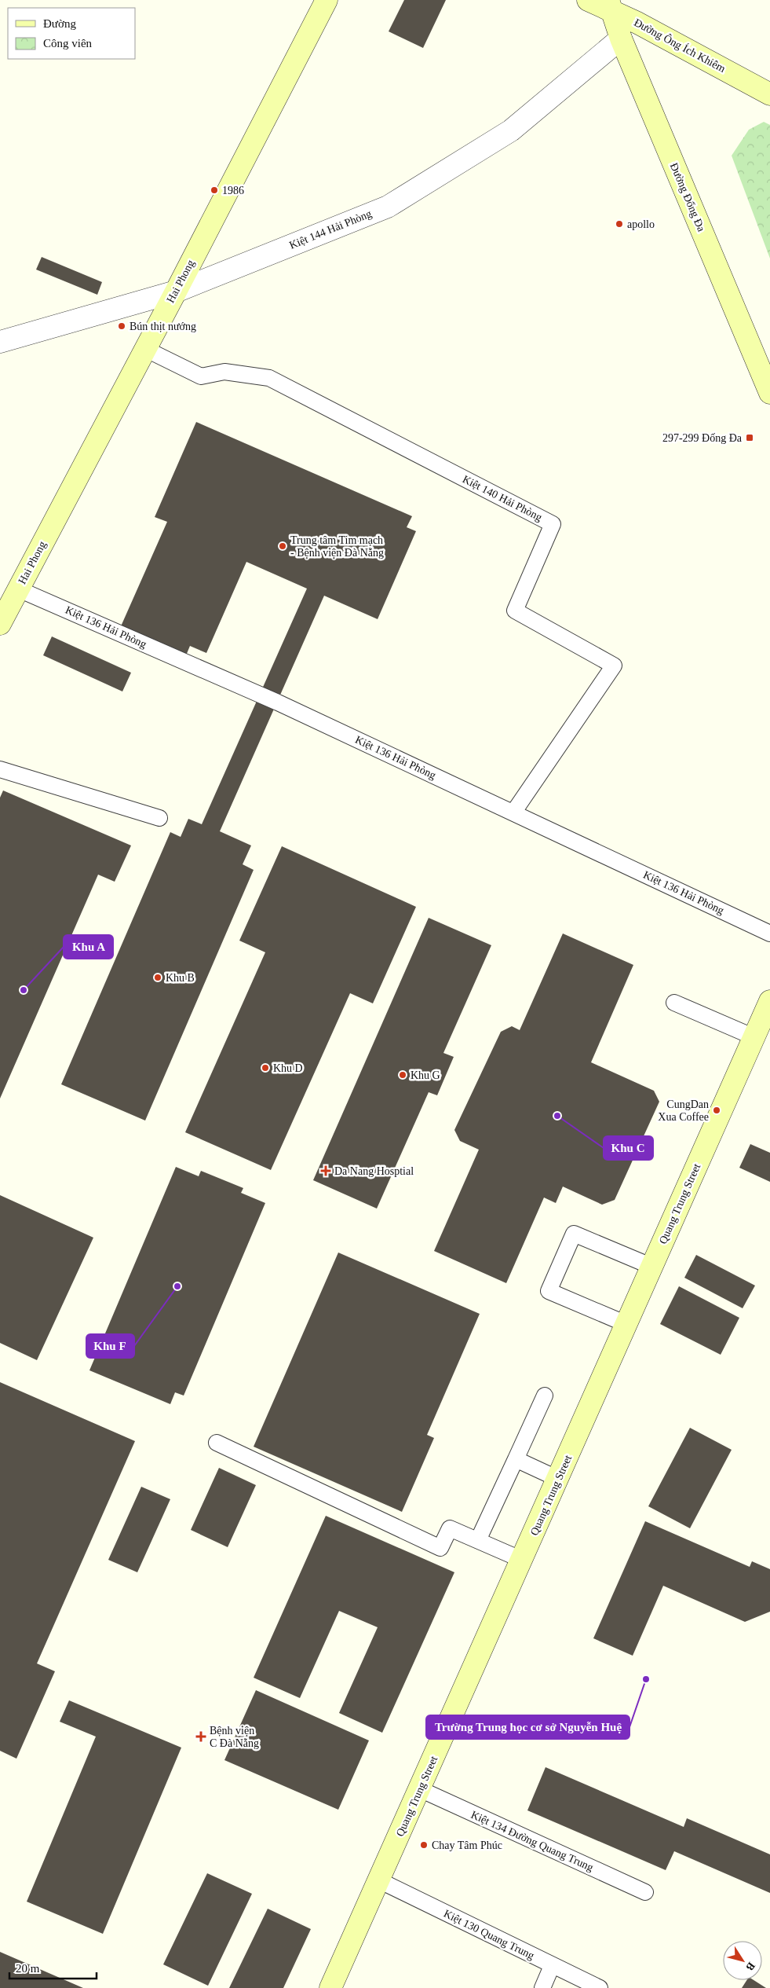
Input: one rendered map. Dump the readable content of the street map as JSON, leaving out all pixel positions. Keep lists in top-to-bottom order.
{
  "streets": {
    "main road": [
      "Đường Ông Ích Khiêm",
      "Đường Đống Đa",
      "Hai Phong",
      "Quang Trung Street"
    ],
    "street": ["Kiệt 144 Hải Phòng"],
    "lane": [
      "Kiệt 140 Hải Phòng",
      "Kiệt 136 Hải Phòng",
      "Kiệt 134 Đường Quang Trung",
      "Kiệt 130 Quang Trung"
    ]
  },
  "crossings": [
    ["Đường Ông Ích Khiêm", "Đường Đống Đa"],
    ["Đường Đống Đa", "Kiệt 144 Hải Phòng"],
    ["Kiệt 144 Hải Phòng", "Hai Phong"],
    ["Hai Phong", "Kiệt 140 Hải Phòng"],
    ["Hai Phong", "Kiệt 136 Hải Phòng"],
    ["Kiệt 140 Hải Phòng", "Kiệt 136 Hải Phòng"],
    ["Quang Trung Street", "Kiệt 134 Đường Quang Trung"],
    ["Quang Trung Street", "Kiệt 130 Quang Trung"]
  ],
  "places": {
    "other": [
      "1986",
      "apollo",
      "Bún thịt nướng",
      "Trung tâm Tim mạch - Bệnh viện Đà Nẵng",
      "Khu B",
      "Khu A",
      "Khu D",
      "Khu G",
      "CungDan Xua Coffee",
      "Khu C",
      "Khu F",
      "Trường Trung học cơ sở Nguyễn Huệ",
      "Chay Tâm Phúc"
    ],
    "transit": ["297-299 Đống Đa"],
    "health": ["Da Nang Hosptial", "Bệnh viện C Đà Nẵng"]
  },
  "legend": ["Đường", "Công viên"],
  "scale_bar": "20 m",
  "north": "bottom right"
}
